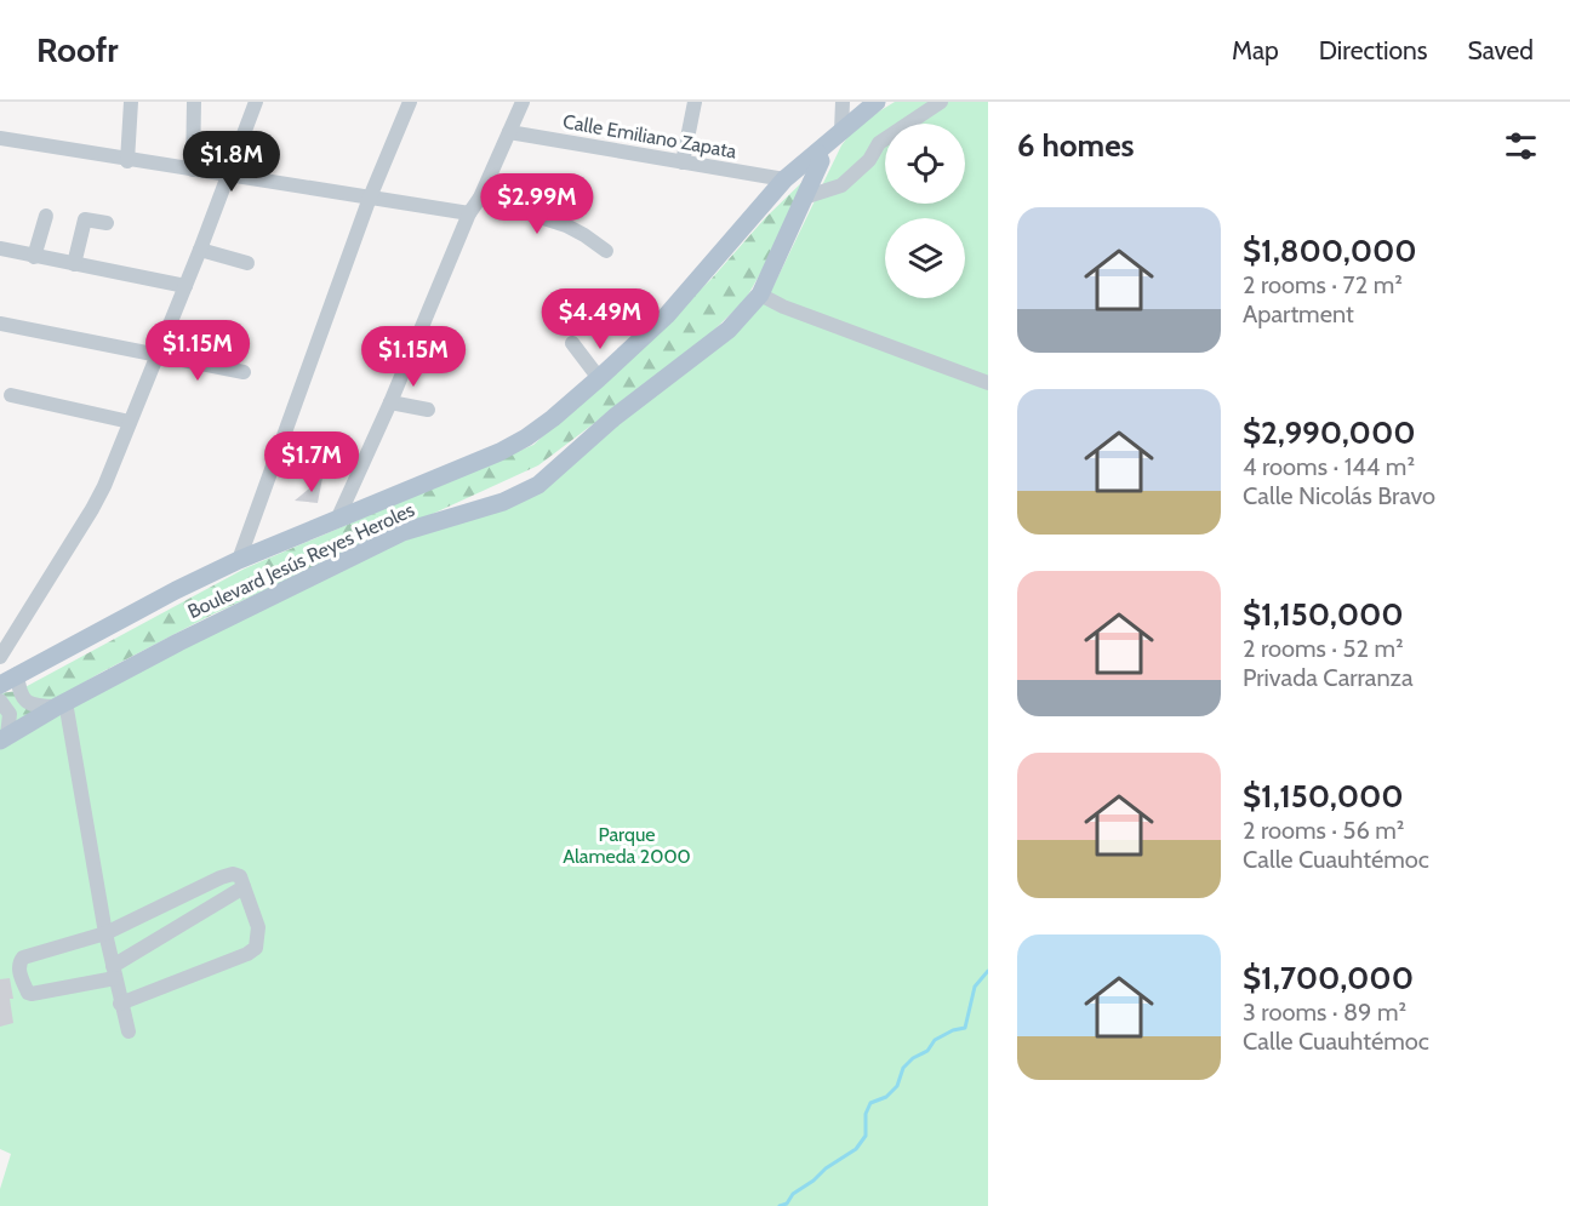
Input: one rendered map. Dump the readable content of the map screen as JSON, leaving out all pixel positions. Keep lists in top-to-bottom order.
{
  "streets": {
    "main road": ["Boulevard Jesús Reyes Heroles"],
    "street": ["Calle Emiliano Zapata"]
  },
  "crossings": [
    ["Calle Emiliano Zapata", "Boulevard Jesús Reyes Heroles"]
  ],
  "parks": ["Parque Alameda 2000"],
  "page": {
    "header": "Roofr",
    "nav": ["Map", "Directions", "Saved"],
    "heading": "6 homes",
    "price": [
      "$1.8M",
      "$2.99M",
      "$4.49M",
      "$1.15M",
      "$1.15M",
      "$1.7M"
    ],
    "list": [
      {
        "name": "$1,800,000",
        "note": "2 rooms · 72 m² · Apartment"
      },
      {
        "name": "$2,990,000",
        "note": "4 rooms · 144 m² · Calle Nicolás Bravo"
      },
      {
        "name": "$1,150,000",
        "note": "2 rooms · 52 m² · Privada Carranza"
      },
      {
        "name": "$1,150,000",
        "note": "2 rooms · 56 m² · Calle Cuauhtémoc"
      },
      {
        "name": "$1,700,000",
        "note": "3 rooms · 89 m² · Calle Cuauhtémoc"
      }
    ]
  }
}
